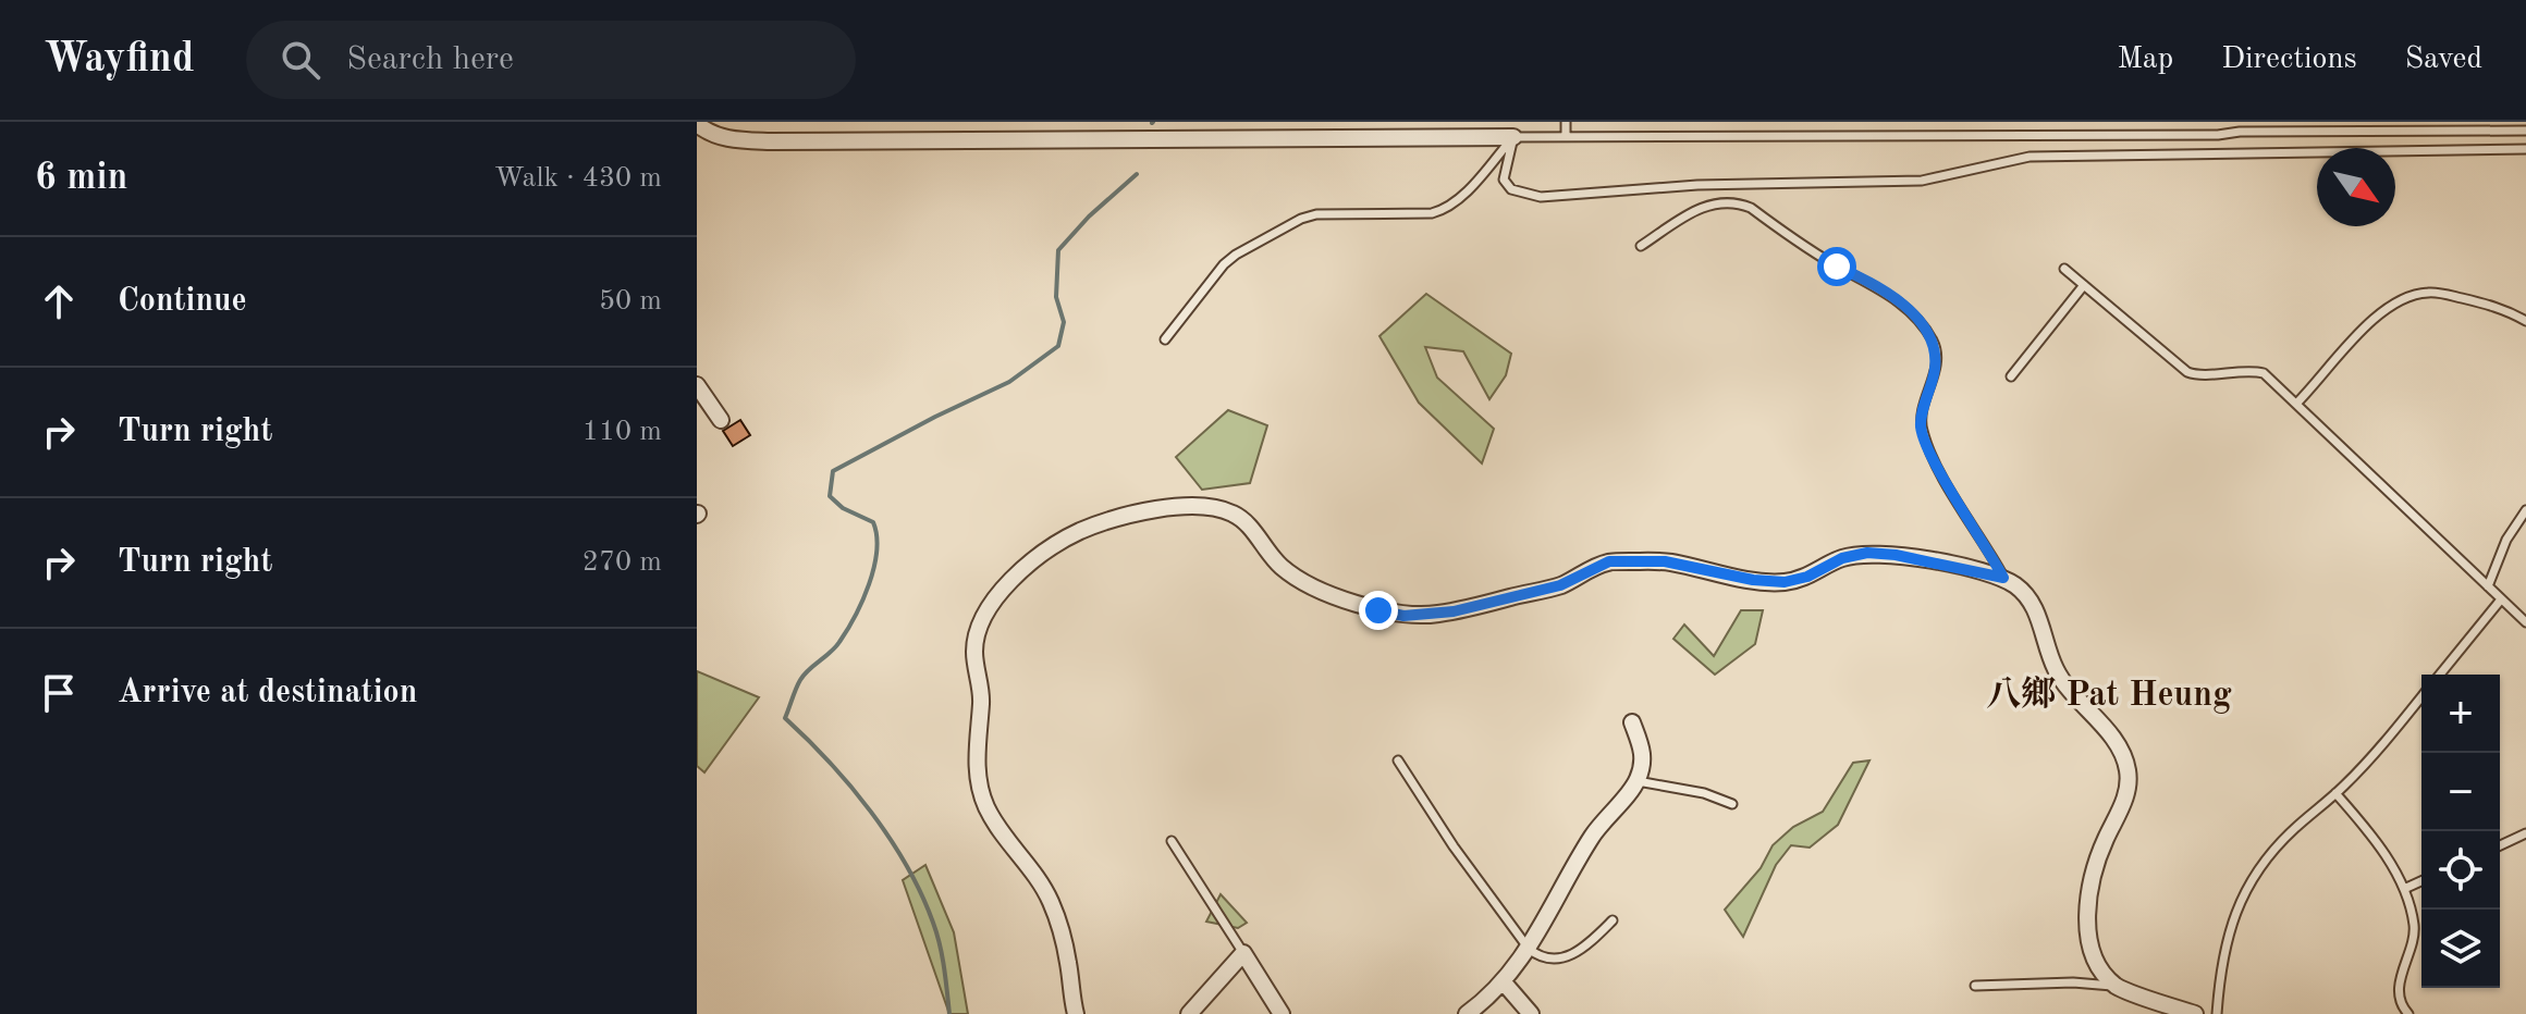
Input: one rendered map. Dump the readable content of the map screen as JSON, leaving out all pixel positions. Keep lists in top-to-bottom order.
{
  "districts": ["八鄉 Pat Heung"],
  "north": "bottom right",
  "page": {
    "header": "Wayfind",
    "search": "Search here",
    "nav": ["Map", "Directions", "Saved"],
    "heading": ["6 min", "Walk · 430 m"],
    "list": [
      ["Continue", "50 m"],
      ["Turn right", "110 m"],
      ["Turn right", "270 m"],
      "Arrive at destination"
    ],
    "map_buttons": ["+", "−"]
  }
}
